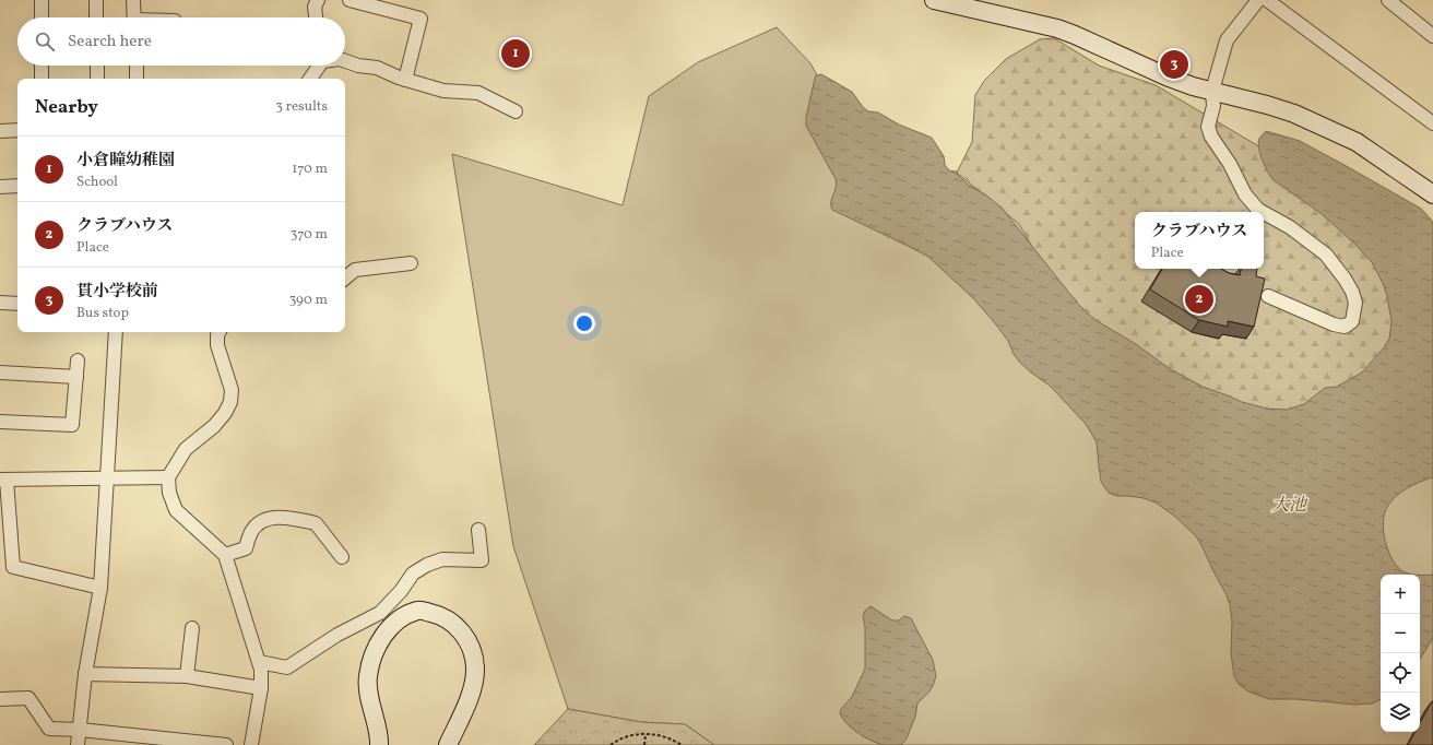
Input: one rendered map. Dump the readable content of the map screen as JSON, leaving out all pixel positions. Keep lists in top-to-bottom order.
{
  "water": ["大池"],
  "page": {
    "search": "Search here",
    "pins": ["1", "3", "2"],
    "heading": ["Nearby", "3 results"],
    "list": [
      {
        "mark": "1",
        "name": "小倉瞳幼稚園",
        "note": "School",
        "value": "170 m"
      },
      {
        "mark": "2",
        "name": "クラブハウス",
        "note": "Place",
        "value": "370 m"
      },
      {
        "mark": "3",
        "name": "貫小学校前",
        "note": "Bus stop",
        "value": "390 m"
      }
    ],
    "popup": ["クラブハウス", "Place"],
    "map_buttons": ["+", "−"]
  }
}
